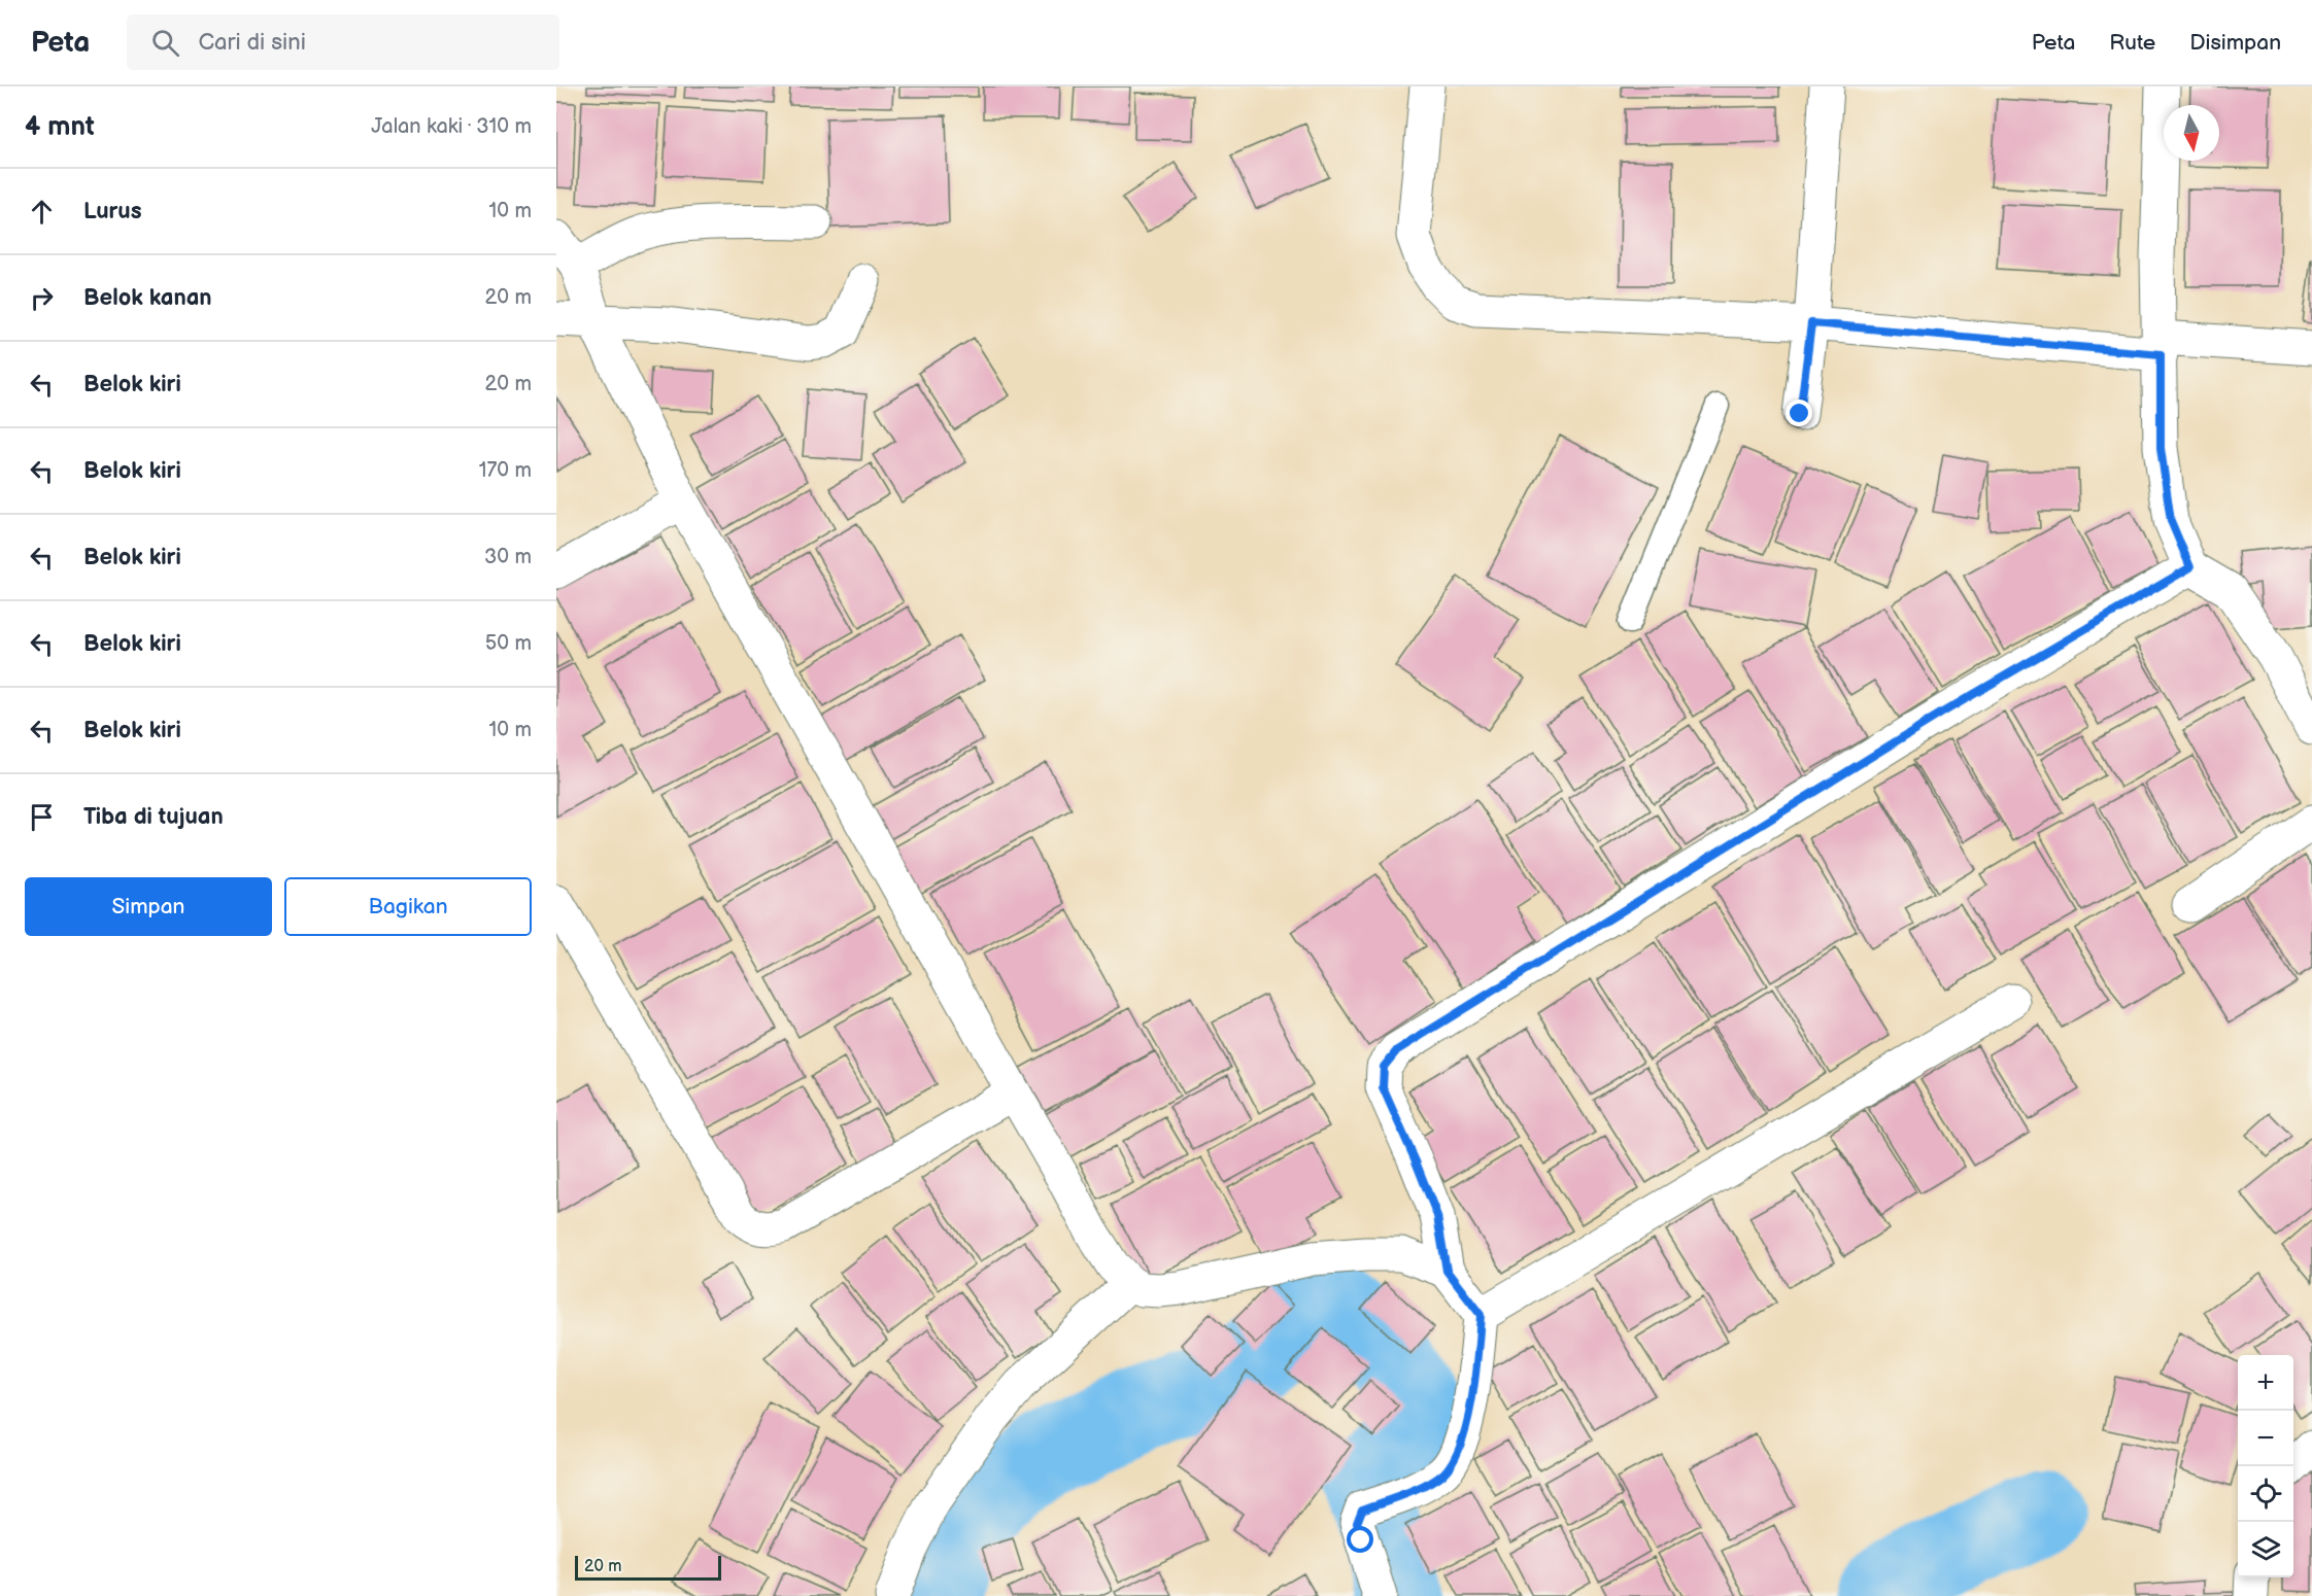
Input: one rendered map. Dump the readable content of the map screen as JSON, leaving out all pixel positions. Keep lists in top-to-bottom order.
{
  "scale_bar": "20 m",
  "north": "bottom",
  "page": {
    "header": "Peta",
    "search": "Cari di sini",
    "nav": ["Peta", "Rute", "Disimpan"],
    "heading": ["4 mnt", "Jalan kaki · 310 m"],
    "list": [
      ["Lurus", "10 m"],
      ["Belok kanan", "20 m"],
      ["Belok kiri", "20 m"],
      ["Belok kiri", "170 m"],
      ["Belok kiri", "30 m"],
      ["Belok kiri", "50 m"],
      ["Belok kiri", "10 m"],
      "Tiba di tujuan"
    ],
    "buttons": ["Simpan", "Bagikan"],
    "map_buttons": ["+", "−"],
    "scale": "20 m"
  }
}
